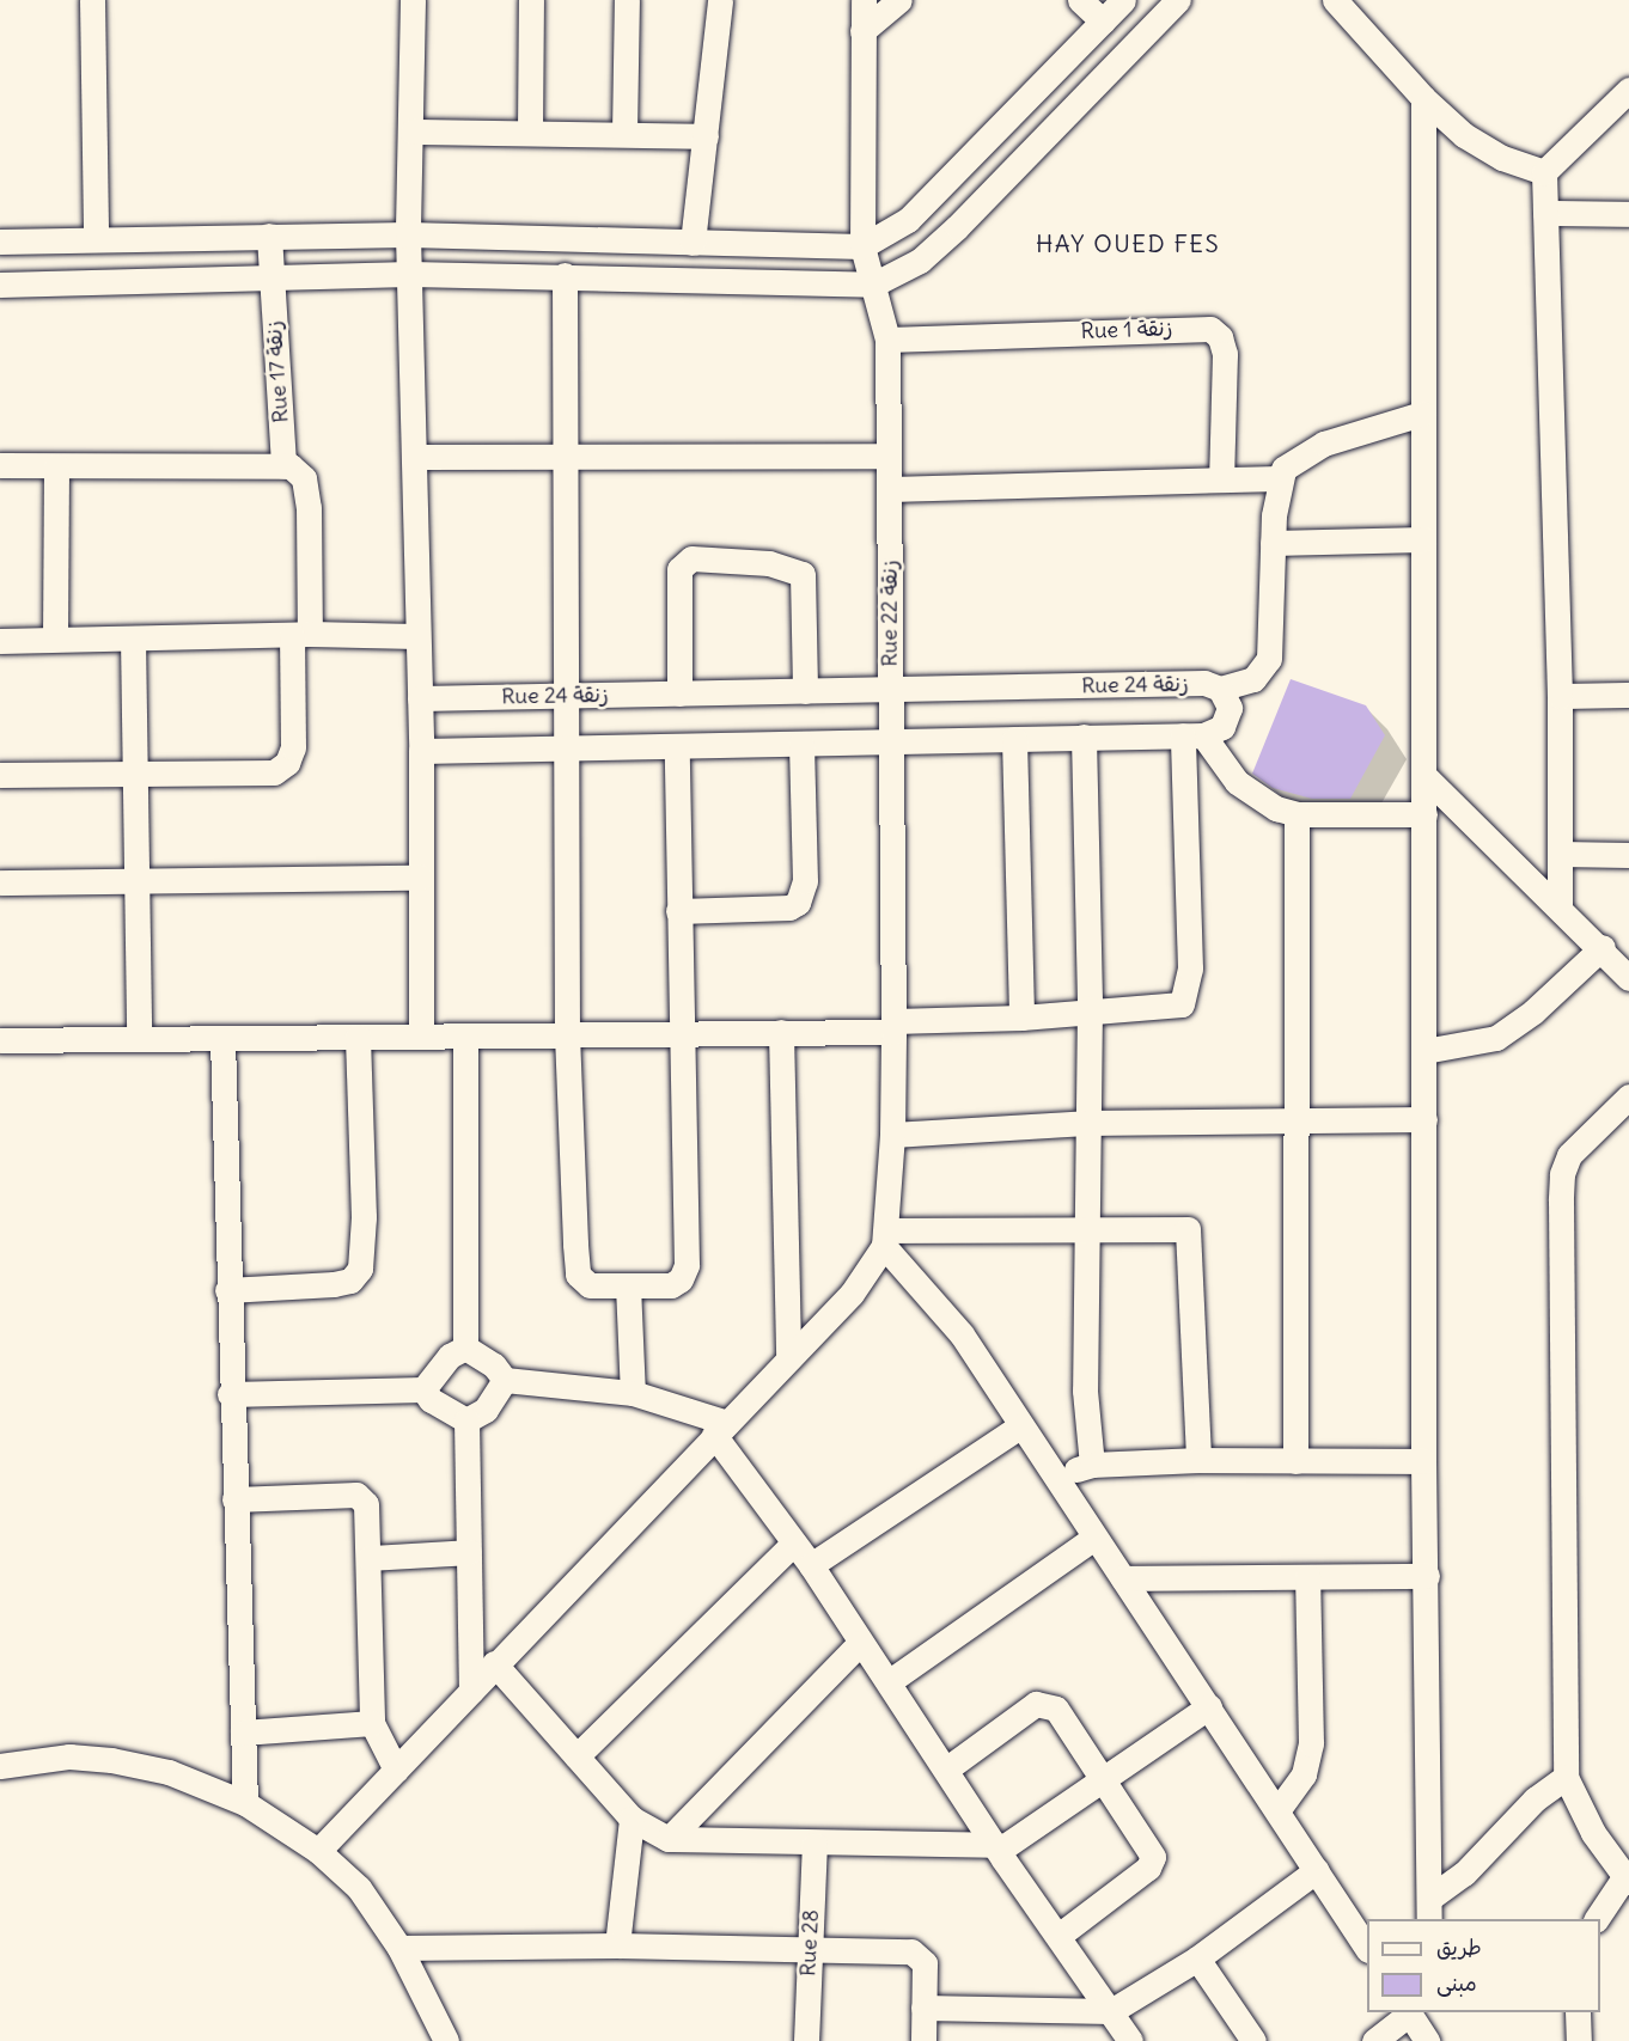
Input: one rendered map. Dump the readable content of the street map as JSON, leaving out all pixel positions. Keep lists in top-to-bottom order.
{
  "streets": {
    "street": [
      "Rue 1 زنقة",
      "Rue 17 زنقة",
      "Rue 22 زنقة",
      "Rue 24 زنقة",
      "Rue 28"
    ]
  },
  "crossings": [
    ["Rue 1 زنقة", "Rue 22 زنقة"],
    ["Rue 22 زنقة", "Rue 24 زنقة"]
  ],
  "districts": ["HAY OUED FES"],
  "legend": ["طريق", "مبنى"]
}
